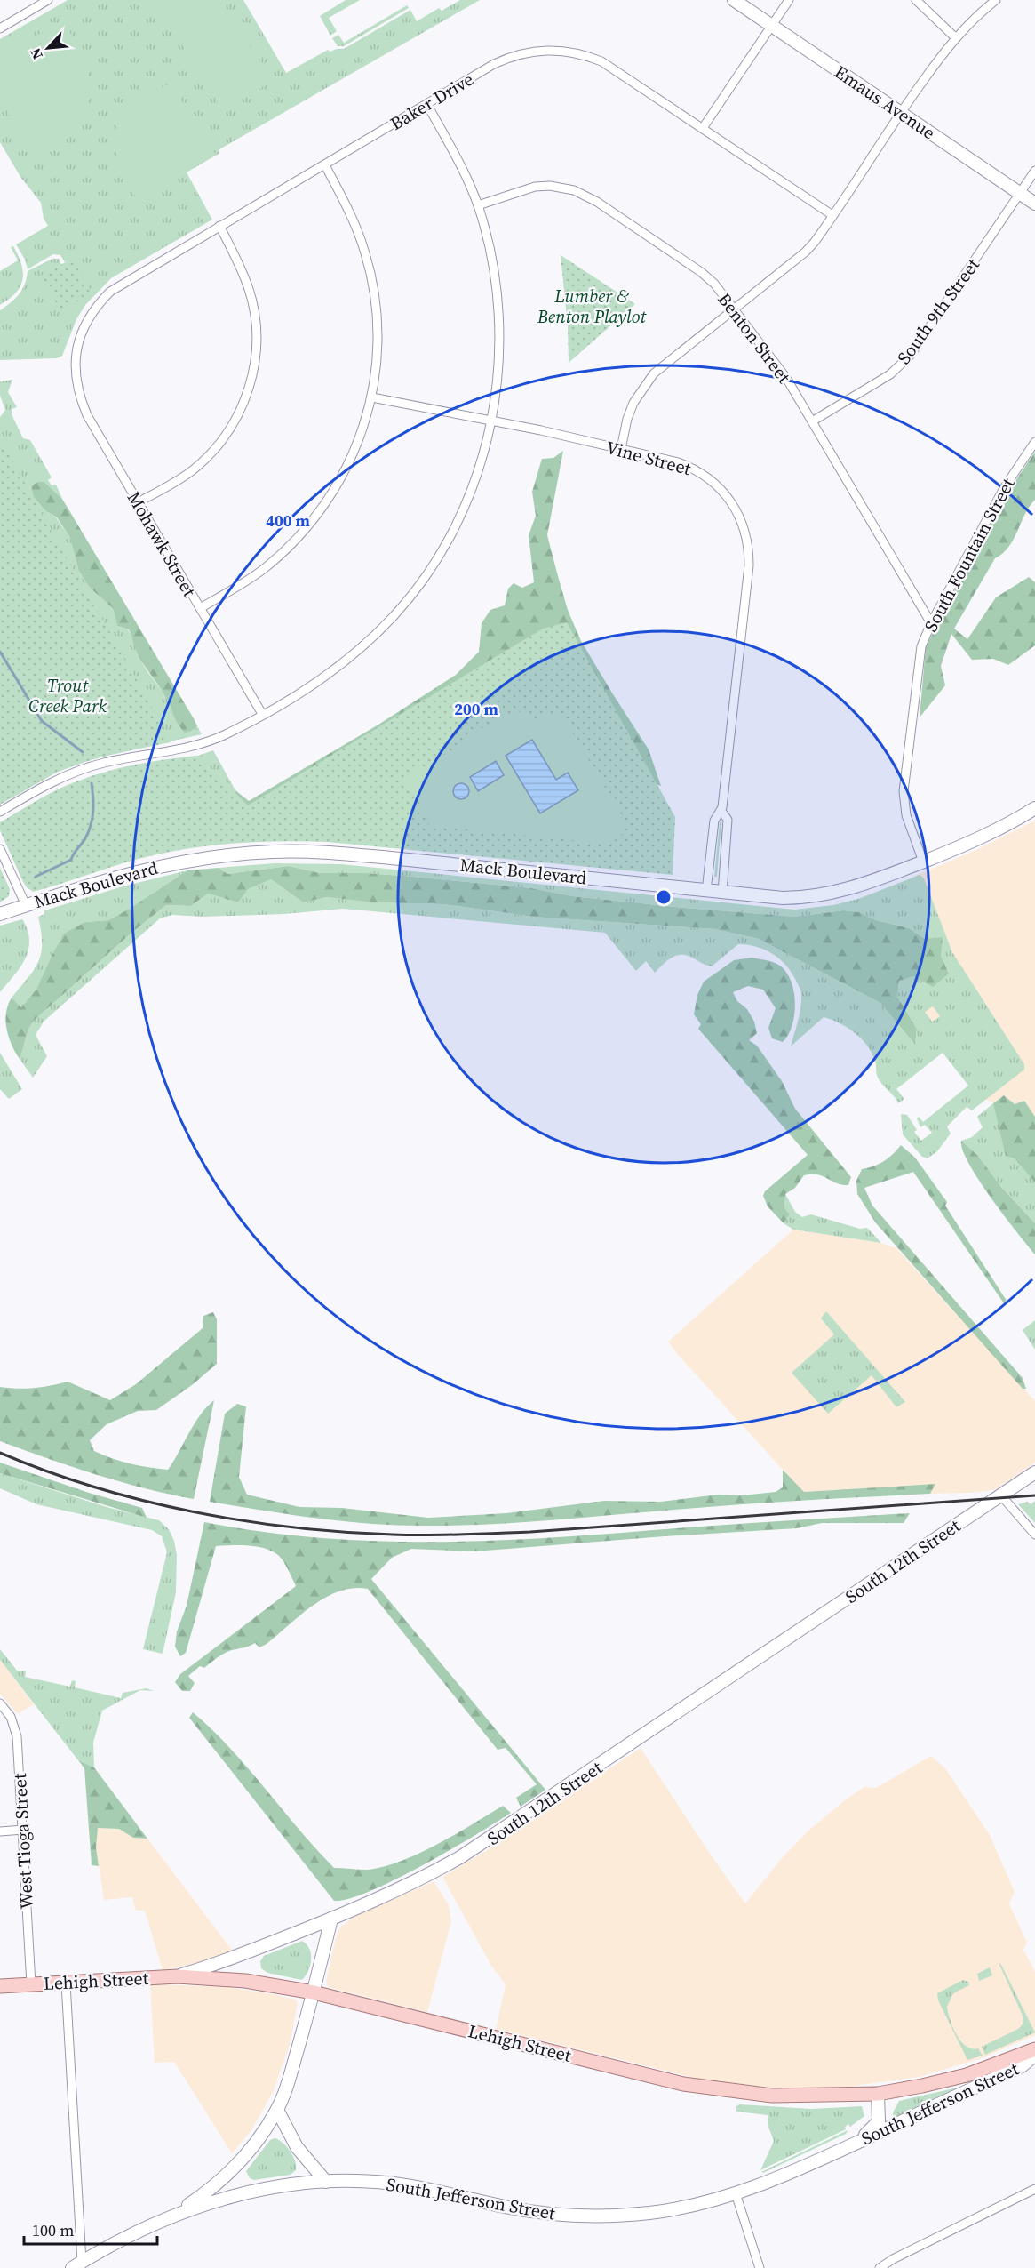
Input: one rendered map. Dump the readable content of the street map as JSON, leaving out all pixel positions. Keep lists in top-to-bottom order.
{
  "streets": {
    "main road": [
      "Emaus Avenue",
      "Mack Boulevard",
      "South 12th Street",
      "Lehigh Street",
      "South Jefferson Street"
    ],
    "street": [
      "Baker Drive",
      "South 9th Street",
      "Benton Street",
      "Vine Street",
      "Mohawk Street",
      "South Fountain Street",
      "West Tioga Street"
    ]
  },
  "crossings": [
    ["Baker Drive", "Mohawk Street"],
    ["Emaus Avenue", "South 9th Street"],
    ["South 9th Street", "Benton Street"],
    ["Benton Street", "South Fountain Street"],
    ["Vine Street", "Mack Boulevard"],
    ["South Fountain Street", "Mack Boulevard"],
    ["South 12th Street", "Lehigh Street"],
    ["West Tioga Street", "Lehigh Street"],
    ["Lehigh Street", "South Jefferson Street"]
  ],
  "parks": ["Lumber & Benton Playlot", "Trout Creek Park"],
  "scale_bar": "100 m",
  "north": "bottom left",
  "rings": ["400 m", "200 m"]
}
